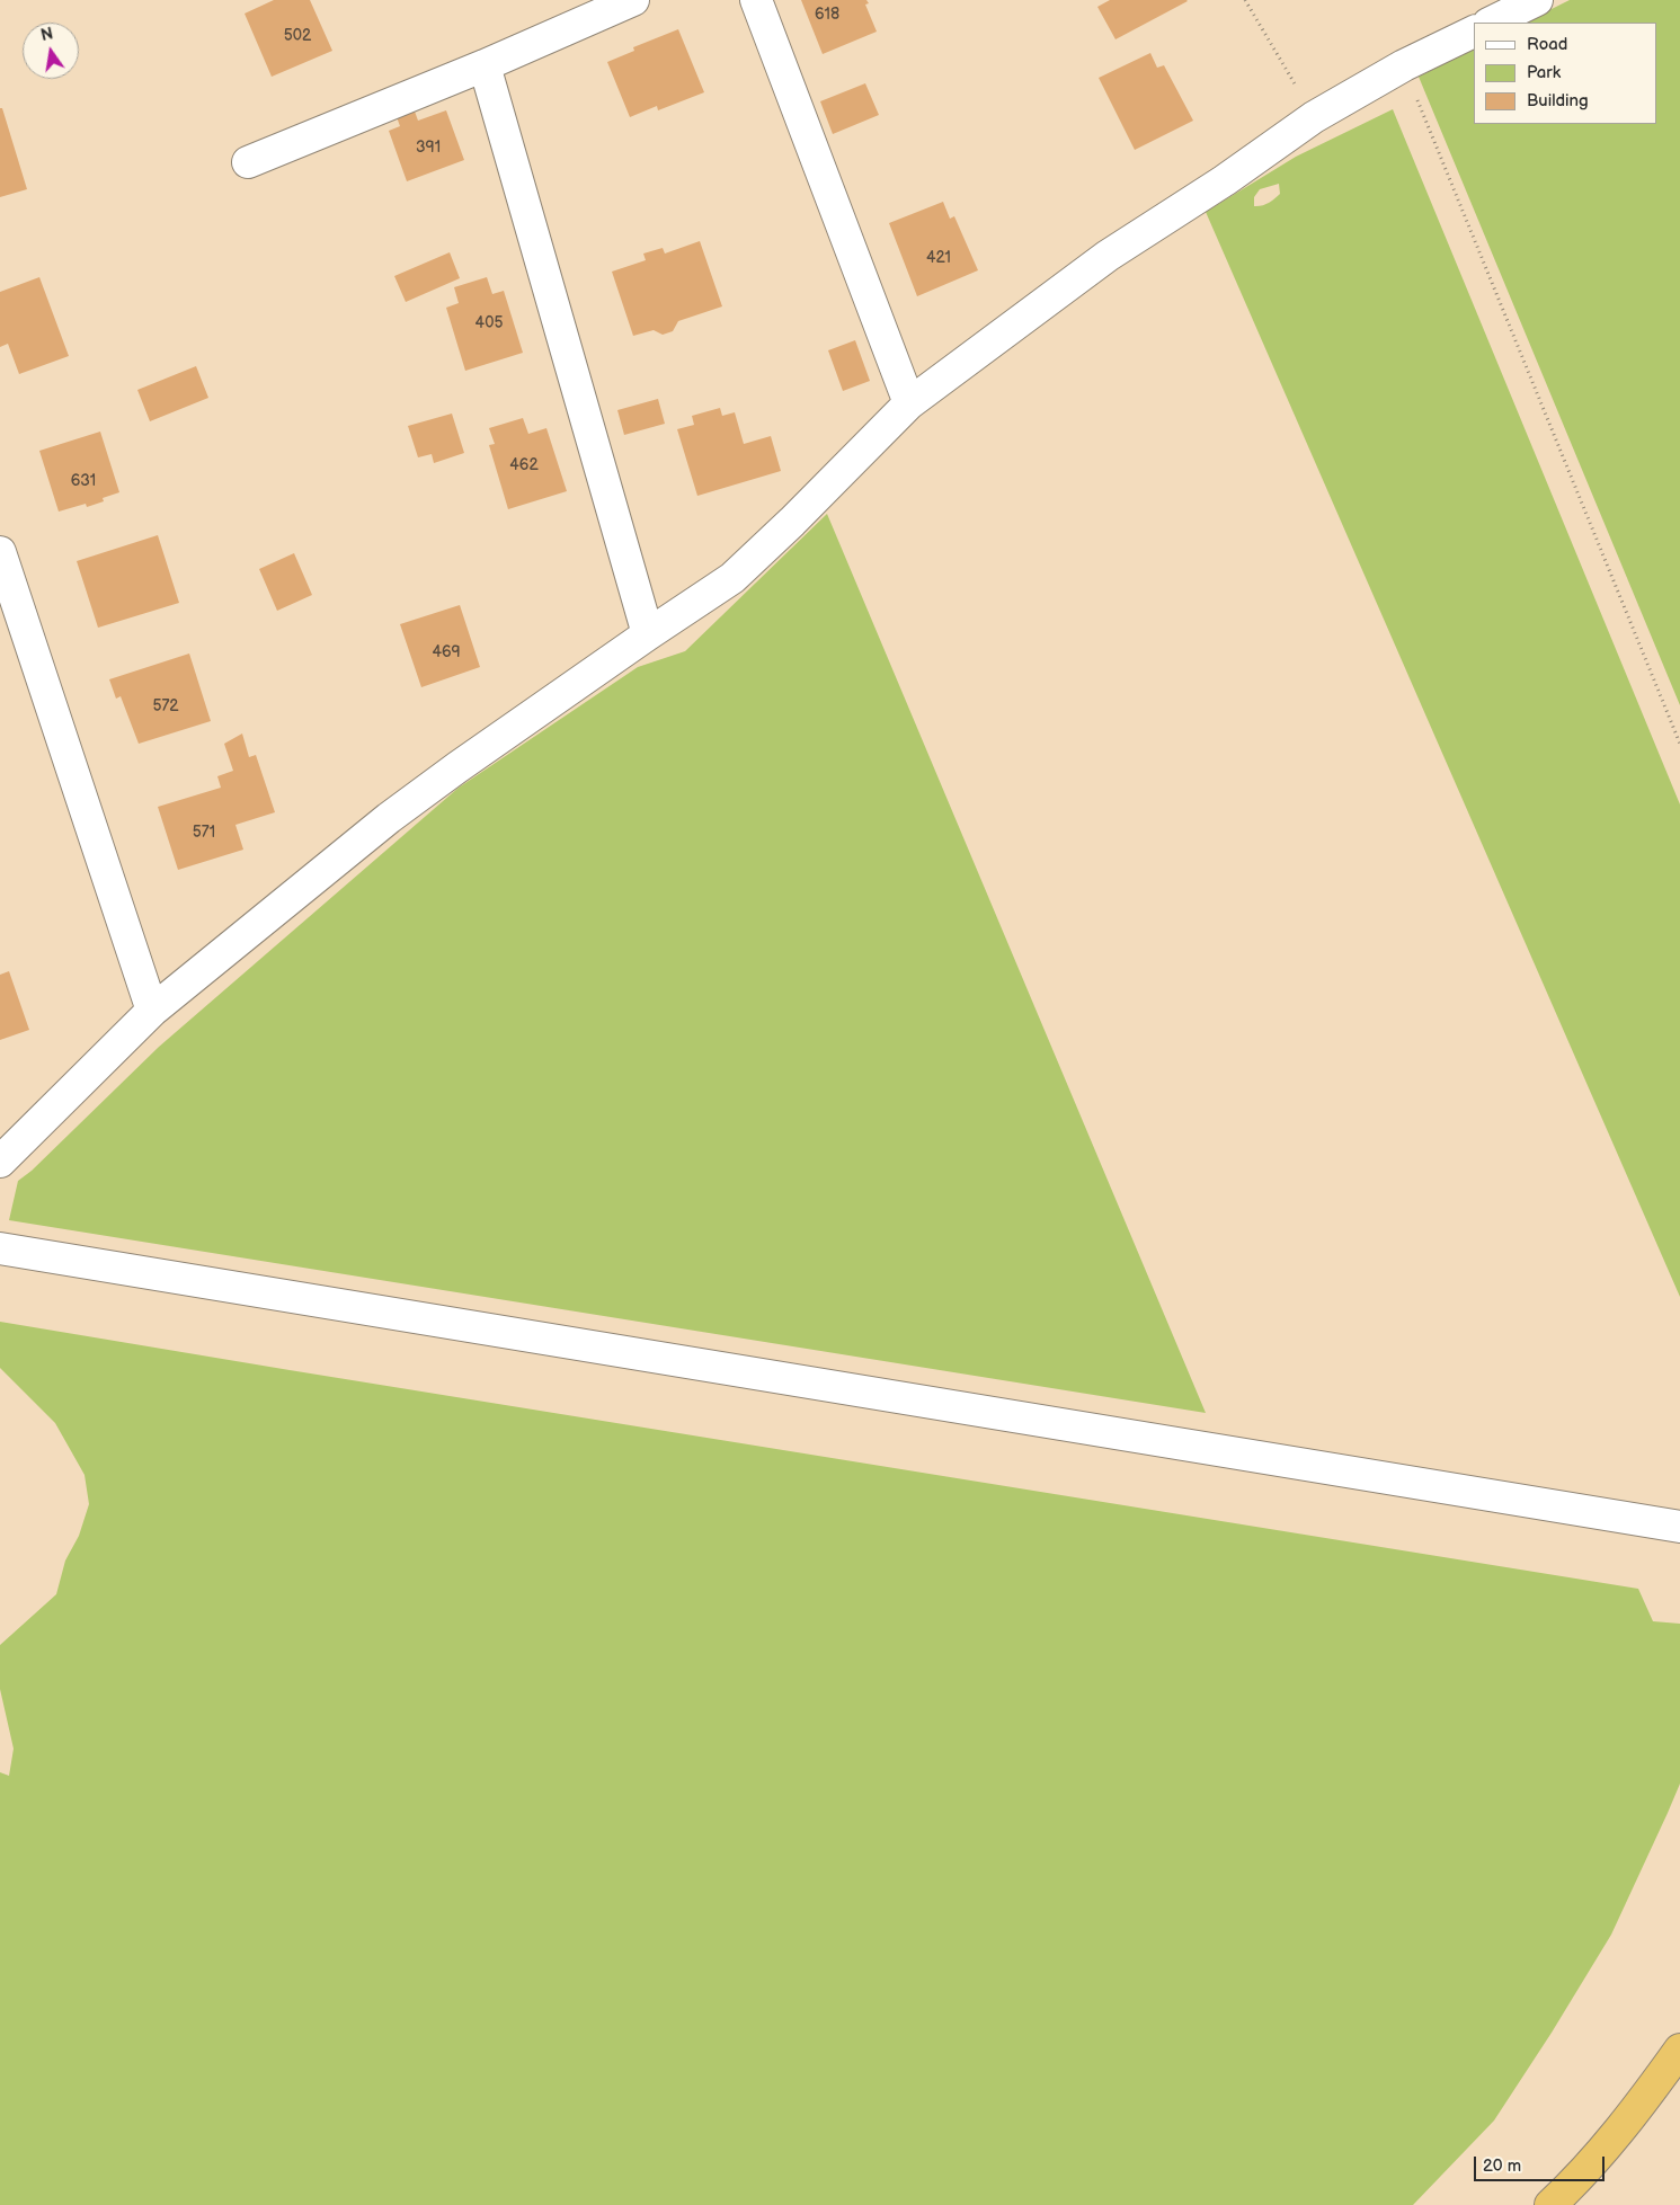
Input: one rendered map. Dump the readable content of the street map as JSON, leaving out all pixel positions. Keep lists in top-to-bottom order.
{
  "house_numbers": [
    "618",
    "502",
    "391",
    "421",
    "405",
    "462",
    "631",
    "469",
    "572",
    "571"
  ],
  "legend": ["Road", "Park", "Building"],
  "scale_bar": "20 m",
  "north": "top"
}
